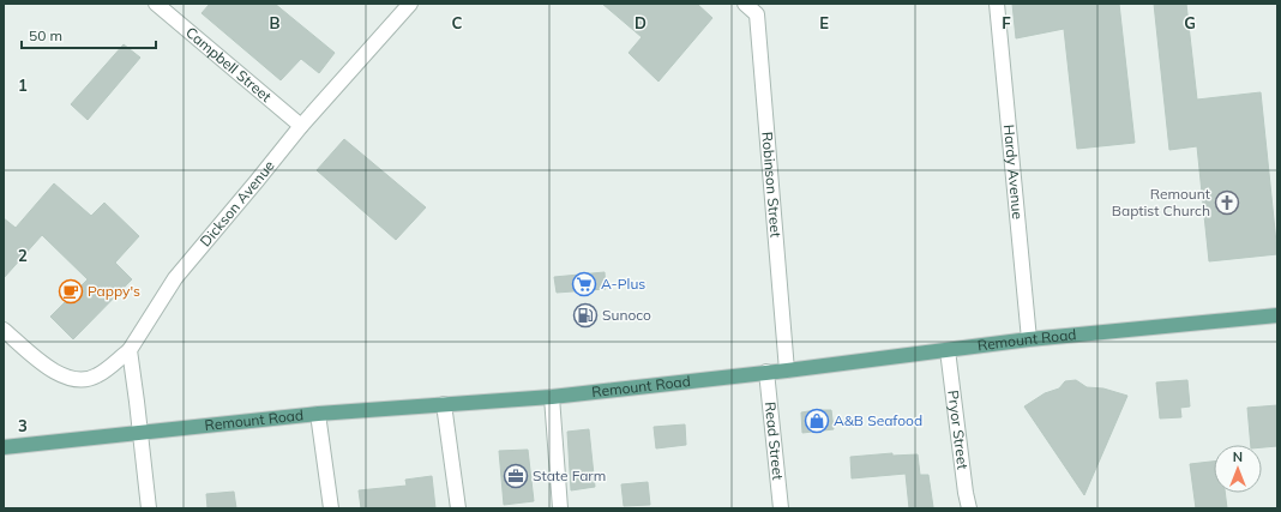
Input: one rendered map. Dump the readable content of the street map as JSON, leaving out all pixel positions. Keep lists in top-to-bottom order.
{
  "streets": {
    "main road": ["Remount Road"],
    "street": [
      "Campbell Street",
      "Hardy Avenue",
      "Robinson Street",
      "Dickson Avenue",
      "Pryor Street",
      "Read Street"
    ]
  },
  "crossings": [
    ["Campbell Street", "Dickson Avenue"],
    ["Hardy Avenue", "Remount Road"],
    ["Robinson Street", "Remount Road"],
    ["Remount Road", "Pryor Street"],
    ["Remount Road", "Read Street"]
  ],
  "places": {
    "church": ["Remount Baptist Church"],
    "supermarket": ["A-Plus"],
    "cafe": ["Pappy's"],
    "fuel station": ["Sunoco"],
    "shop": ["A&B Seafood"],
    "office": ["State Farm"]
  },
  "scale_bar": "50 m",
  "north": "top",
  "grid": {
    "columns": [
      "B",
      "C",
      "D",
      "E",
      "F",
      "G"
    ],
    "rows": ["1", "2", "3"]
  }
}
